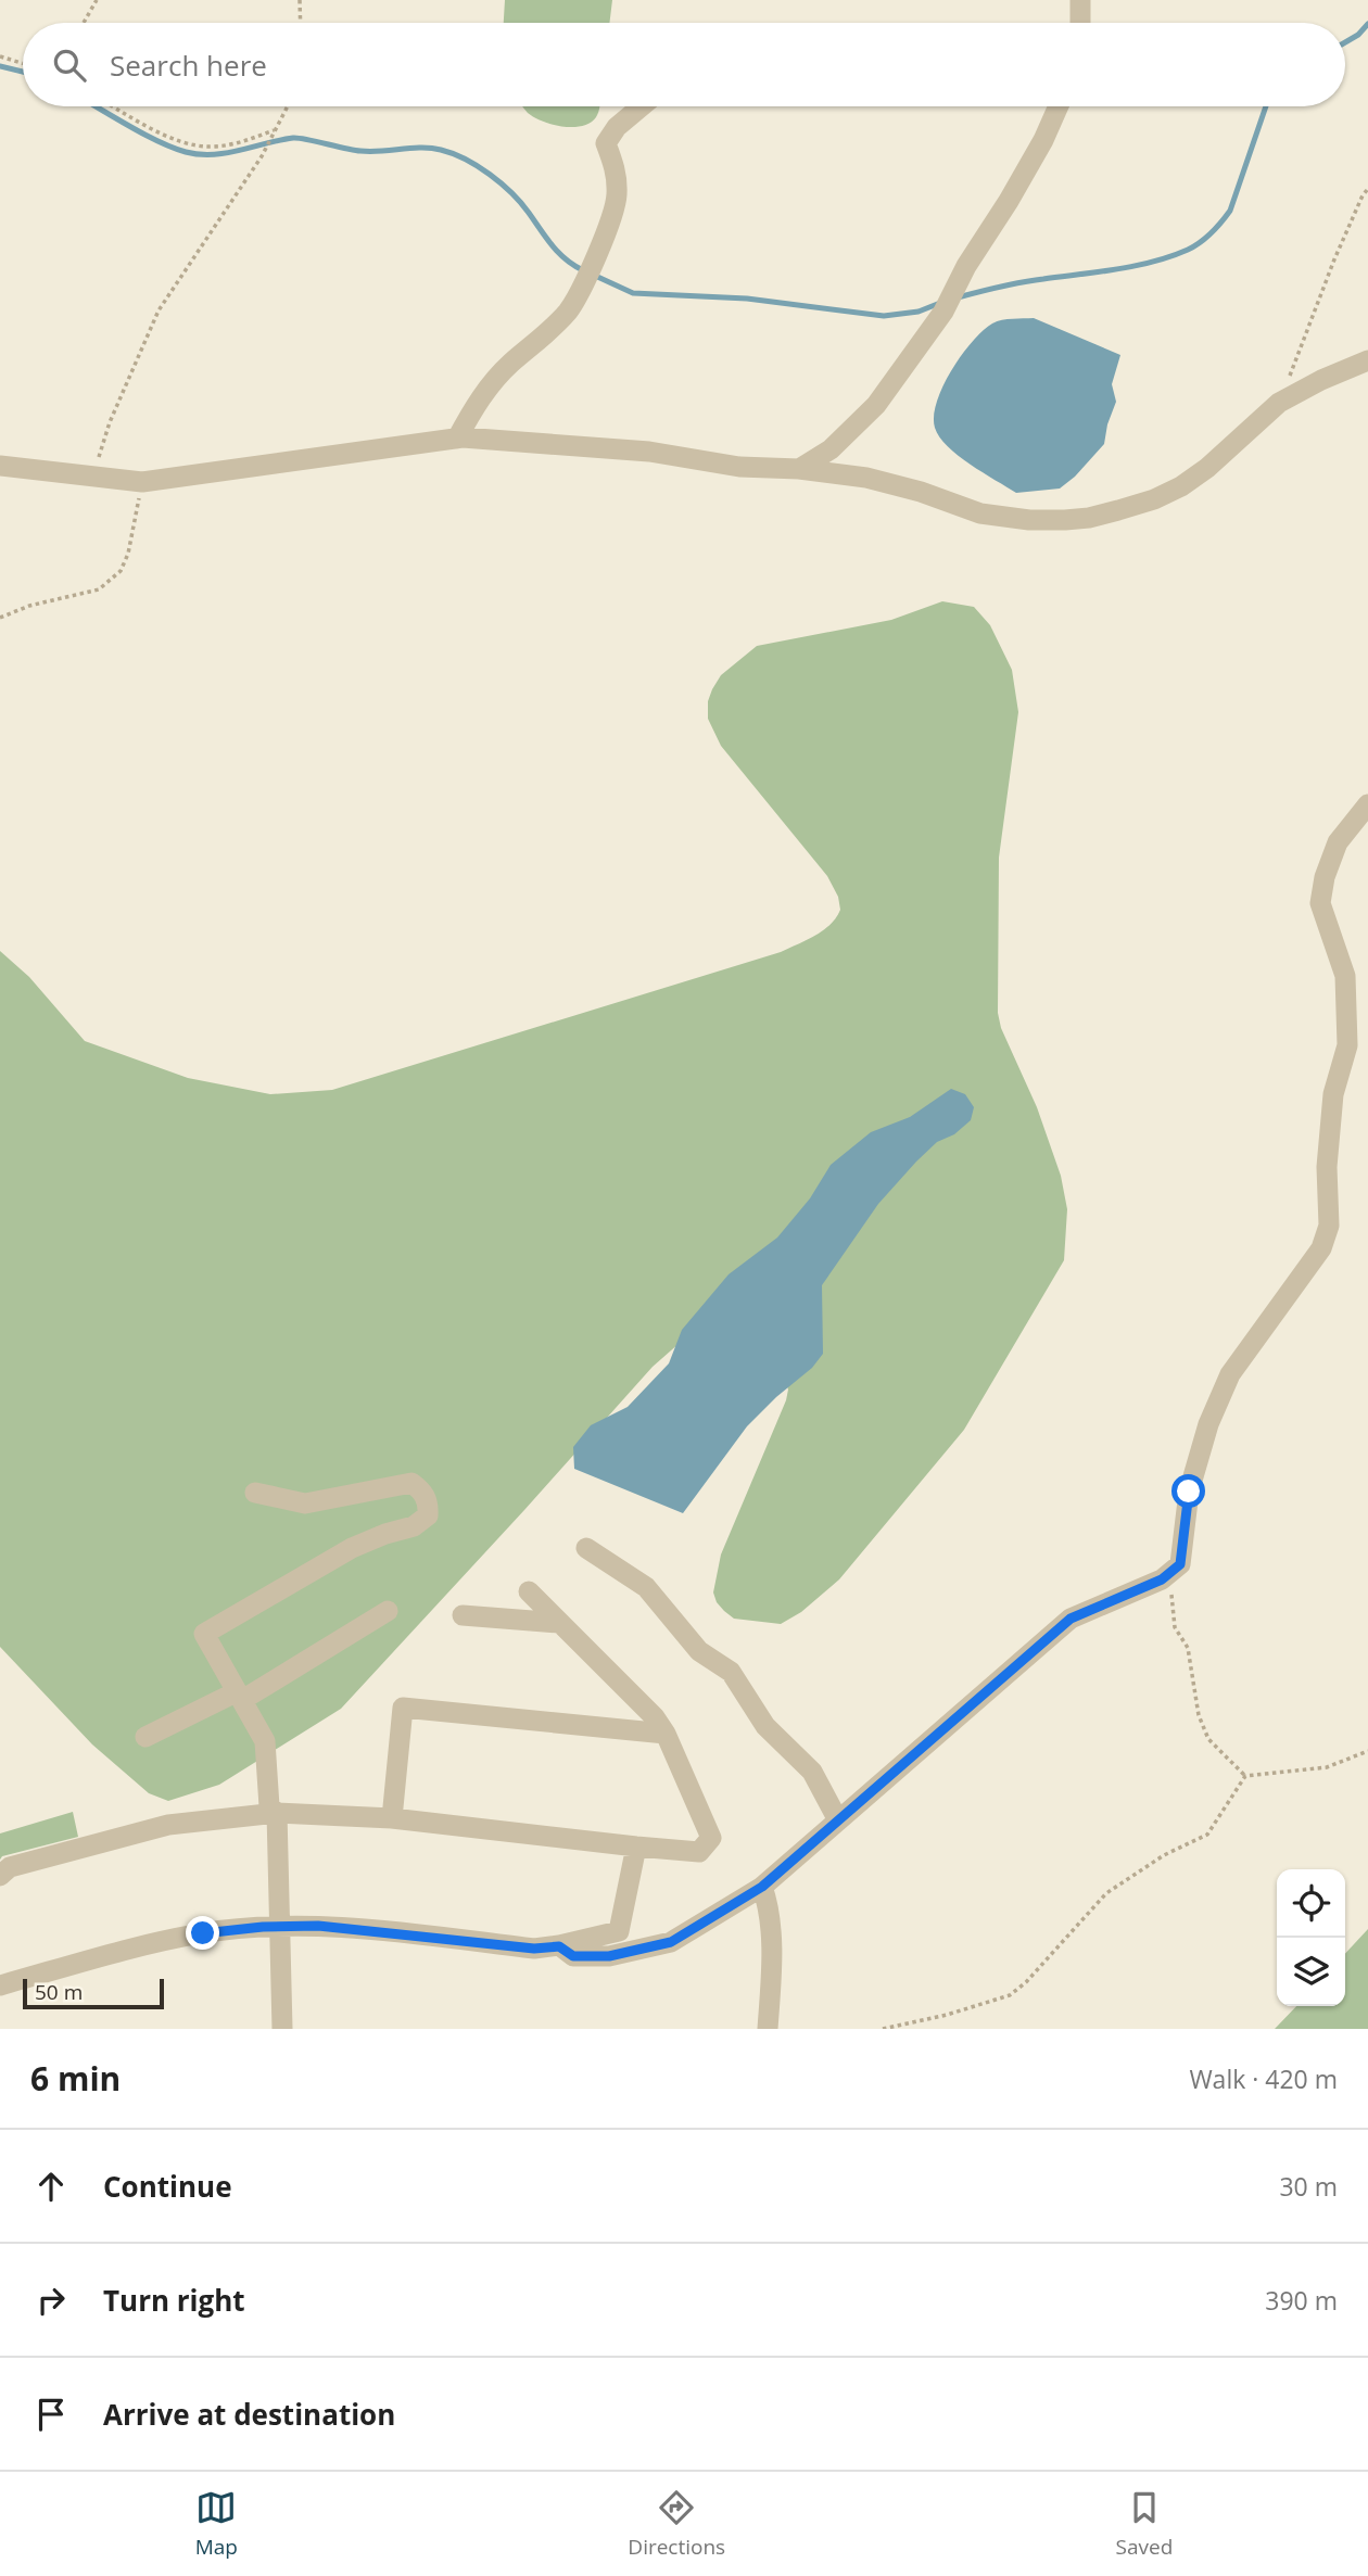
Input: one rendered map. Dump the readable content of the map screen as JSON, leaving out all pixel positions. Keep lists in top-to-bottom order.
{
  "scale_bar": "50 m",
  "page": {
    "search": "Search here",
    "scale": "50 m",
    "heading": ["6 min", "Walk · 420 m"],
    "list": [
      ["Continue", "30 m"],
      ["Turn right", "390 m"],
      "Arrive at destination"
    ],
    "nav": ["Map", "Directions", "Saved"]
  }
}
